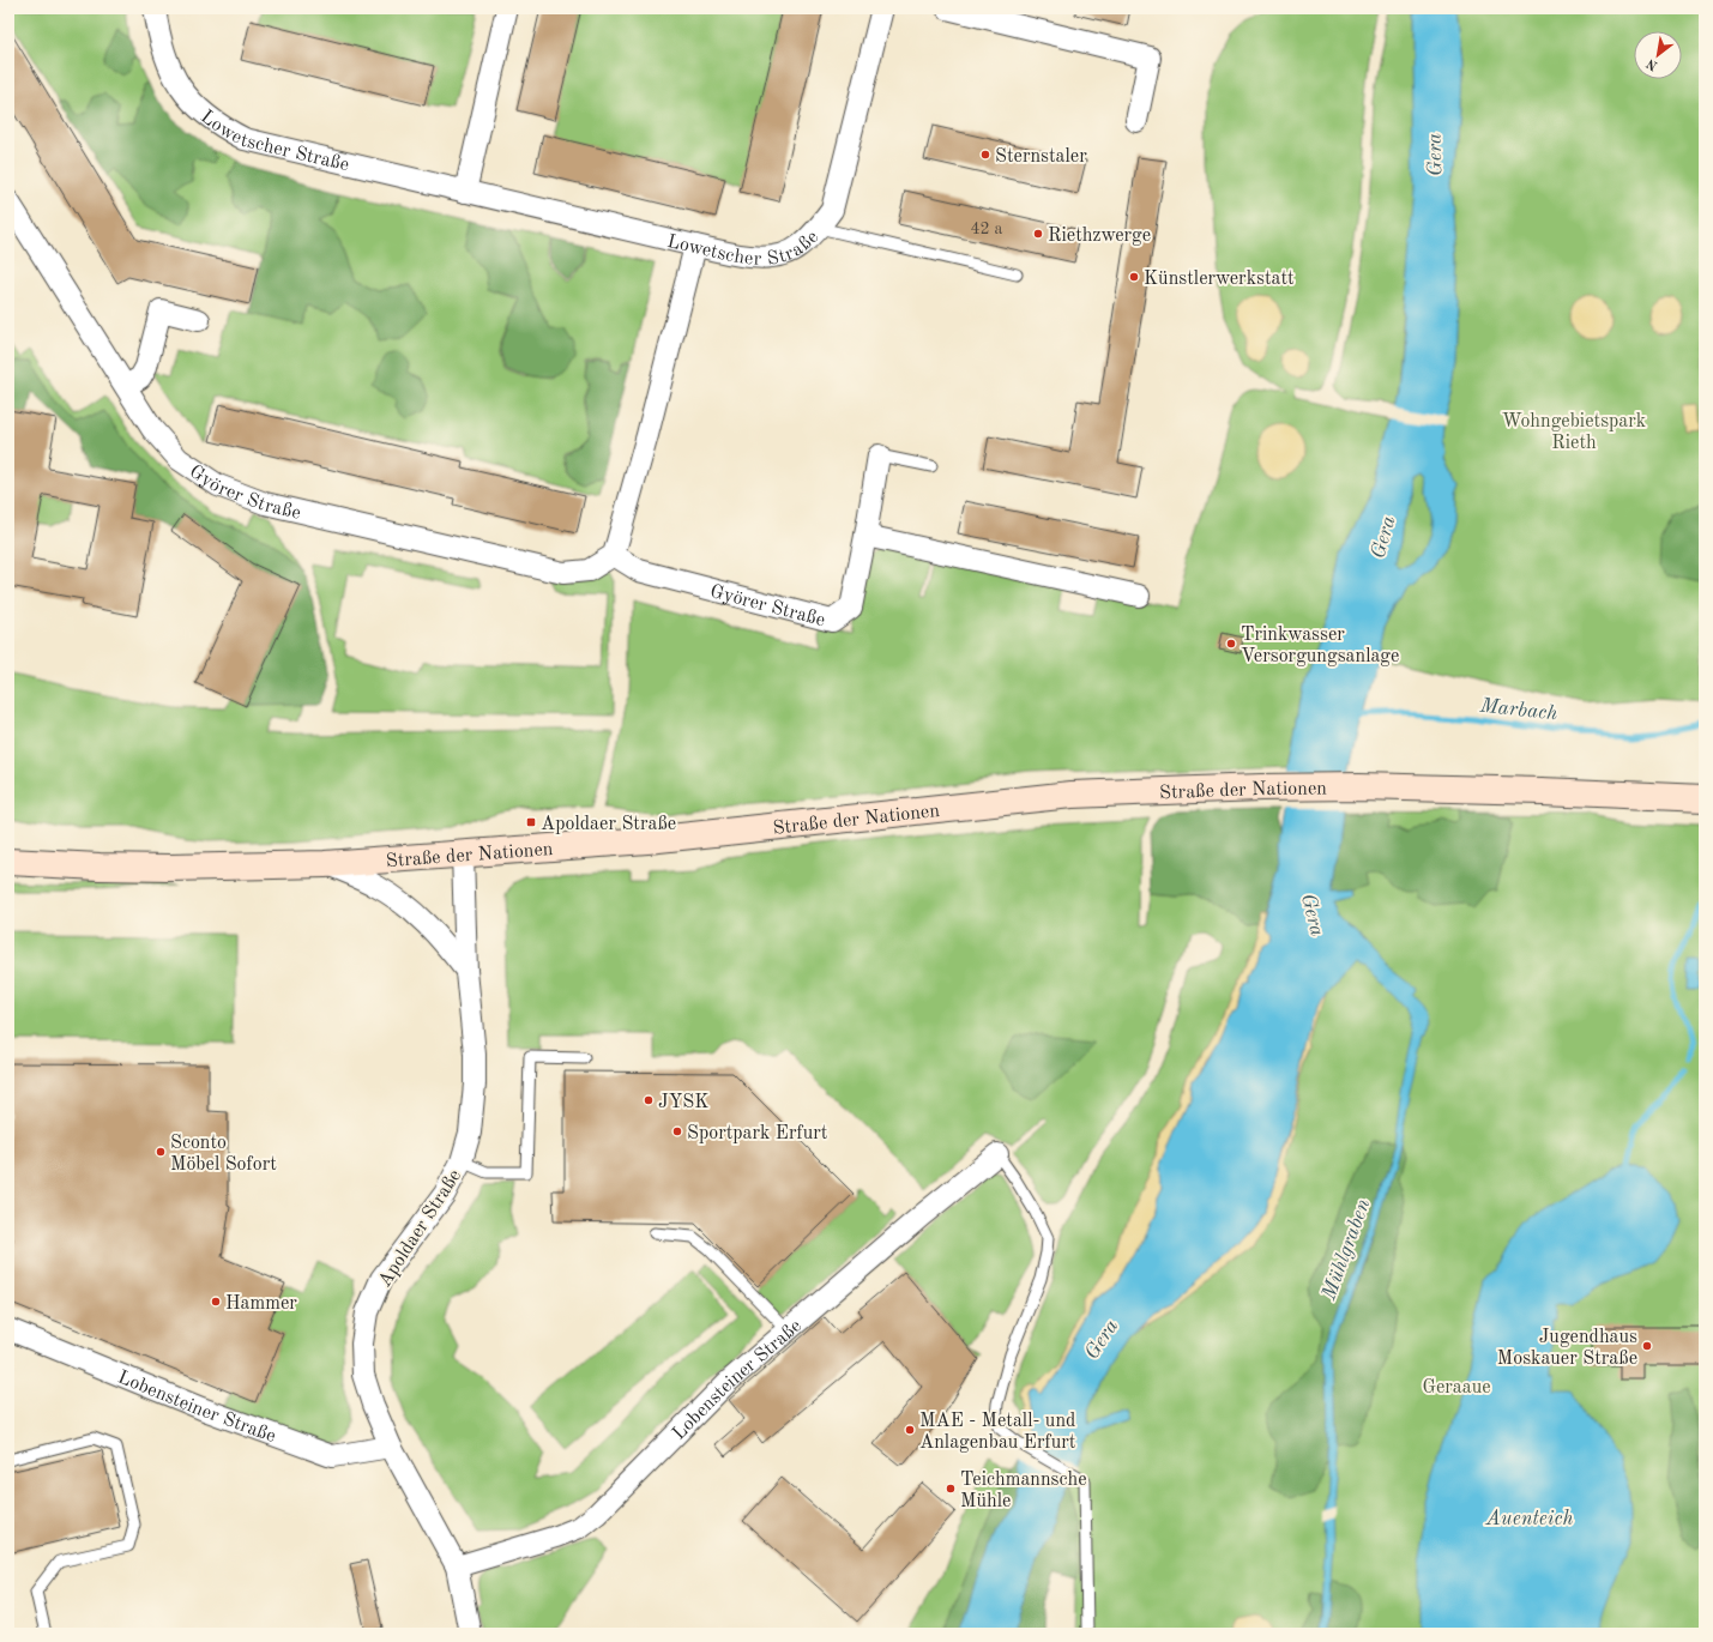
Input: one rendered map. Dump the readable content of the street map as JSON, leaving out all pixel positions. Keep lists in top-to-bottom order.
{
  "streets": {
    "main road": ["Straße der Nationen"],
    "street": [
      "Lowetscher Straße",
      "Györer Straße",
      "Apoldaer Straße",
      "Lobensteiner Straße"
    ]
  },
  "crossings": [
    ["Straße der Nationen", "Apoldaer Straße"],
    ["Apoldaer Straße", "Lobensteiner Straße"]
  ],
  "water": [
    "Gera",
    "Marbach",
    "Mühlgraben",
    "Auenteich"
  ],
  "parks": ["Wohngebietspark Rieth", "Geraaue"],
  "places": {
    "other": [
      "Sternstaler",
      "Riethzwerge",
      "Künstlerwerkstatt",
      "Trinkwasser Versorgungsanlage",
      "JYSK",
      "Sportpark Erfurt",
      "Sconto Möbel Sofort",
      "Hammer",
      "Jugendhaus Moskauer Straße",
      "MAE - Metall- und Anlagenbau Erfurt",
      "Teichmannsche Mühle"
    ],
    "transit": ["Apoldaer Straße"]
  },
  "house_numbers": ["42 a"],
  "north": "bottom left"
}
